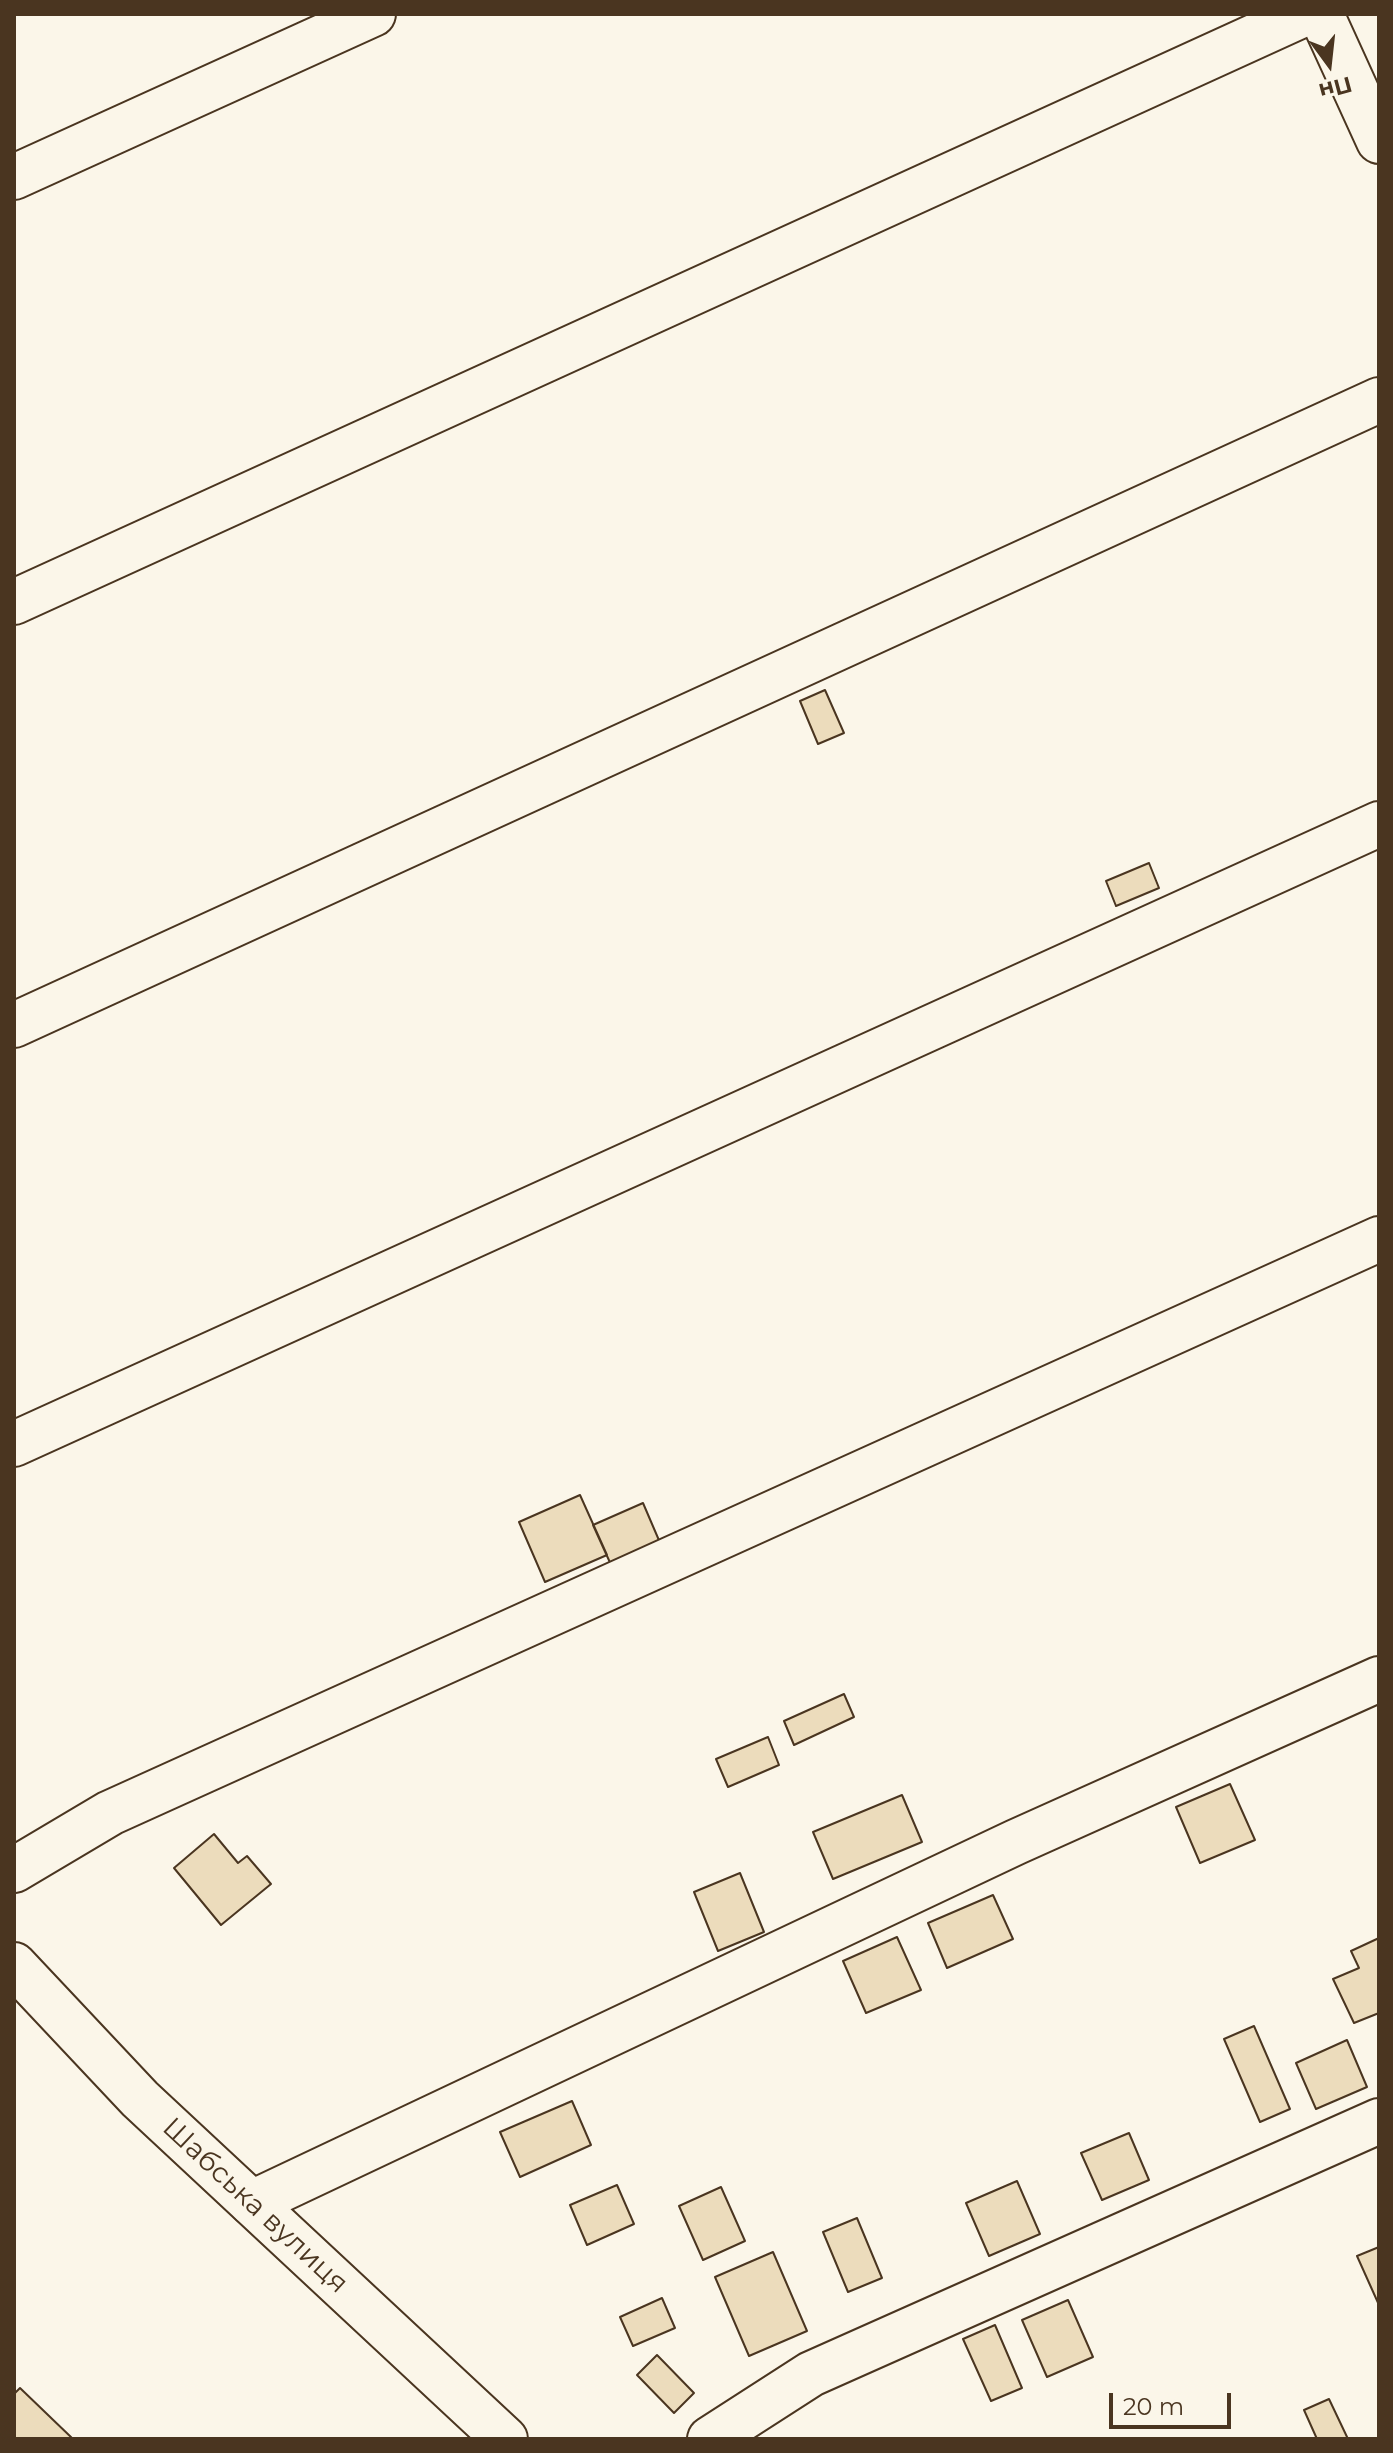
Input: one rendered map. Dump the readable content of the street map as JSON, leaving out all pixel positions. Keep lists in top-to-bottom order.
{
  "streets": {
    "street": ["Шабська вулиця"]
  },
  "scale_bar": "20 m",
  "north": "bottom"
}
